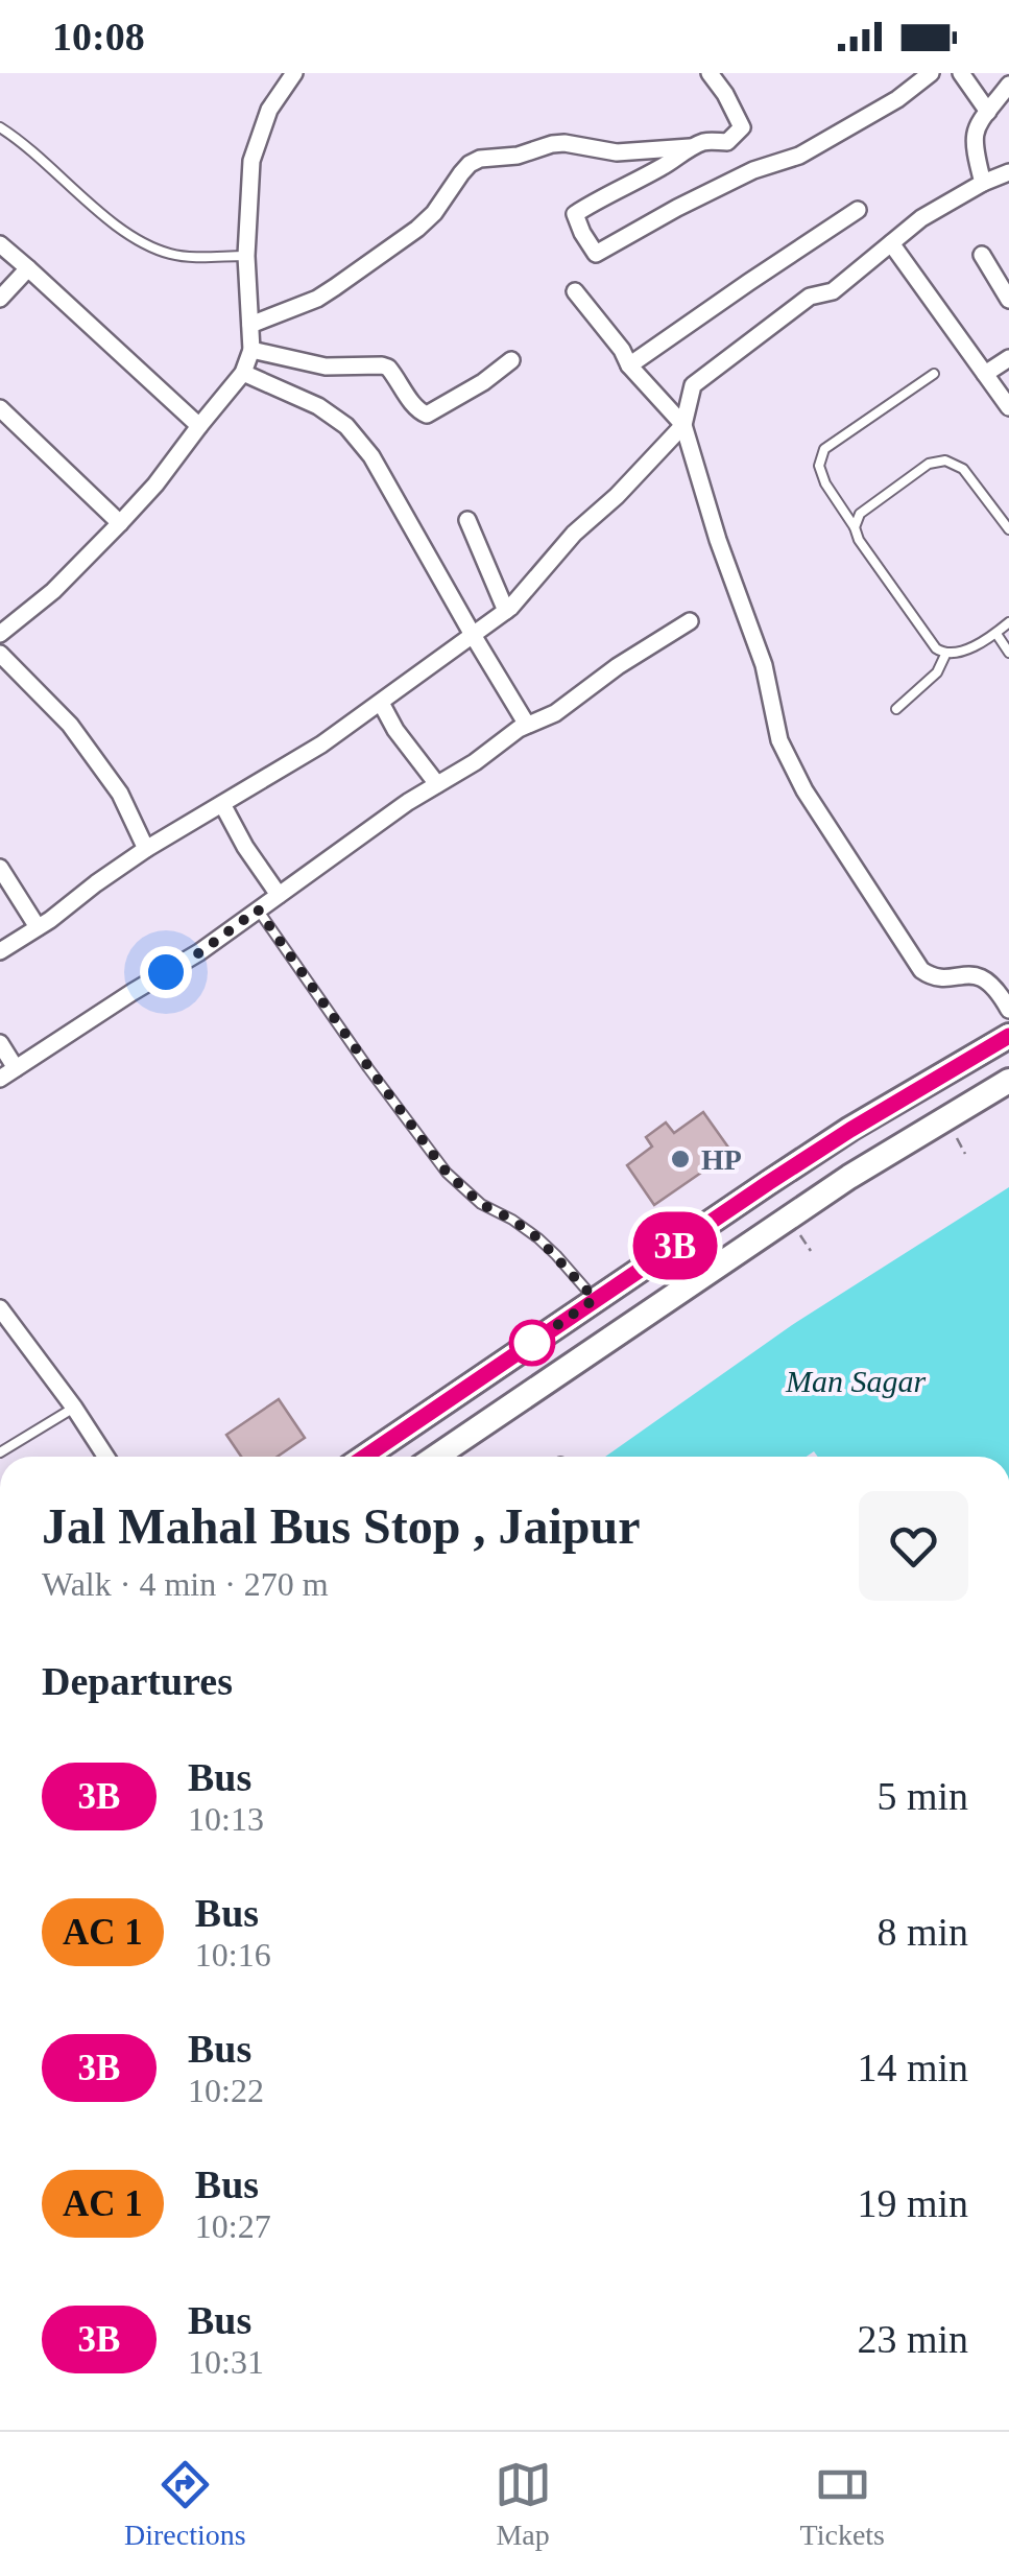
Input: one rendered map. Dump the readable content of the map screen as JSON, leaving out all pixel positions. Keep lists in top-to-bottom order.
{
  "water": ["Man Sagar"],
  "places": ["HP"],
  "lines": ["bus line 3B"],
  "page": {
    "status": "10:08",
    "on_map": "3B",
    "heading": [
      ["Jal Mahal Bus Stop , Jaipur", "Walk · 4 min · 270 m"],
      "Departures"
    ],
    "list": [
      {
        "mark": "3B",
        "name": "Bus",
        "note": "10:13",
        "value": "5 min"
      },
      {
        "mark": "AC 1",
        "name": "Bus",
        "note": "10:16",
        "value": "8 min"
      },
      {
        "mark": "3B",
        "name": "Bus",
        "note": "10:22",
        "value": "14 min"
      },
      {
        "mark": "AC 1",
        "name": "Bus",
        "note": "10:27",
        "value": "19 min"
      },
      {
        "mark": "3B",
        "name": "Bus",
        "note": "10:31",
        "value": "23 min"
      }
    ],
    "tabs": ["Directions", "Map", "Tickets"]
  }
}
